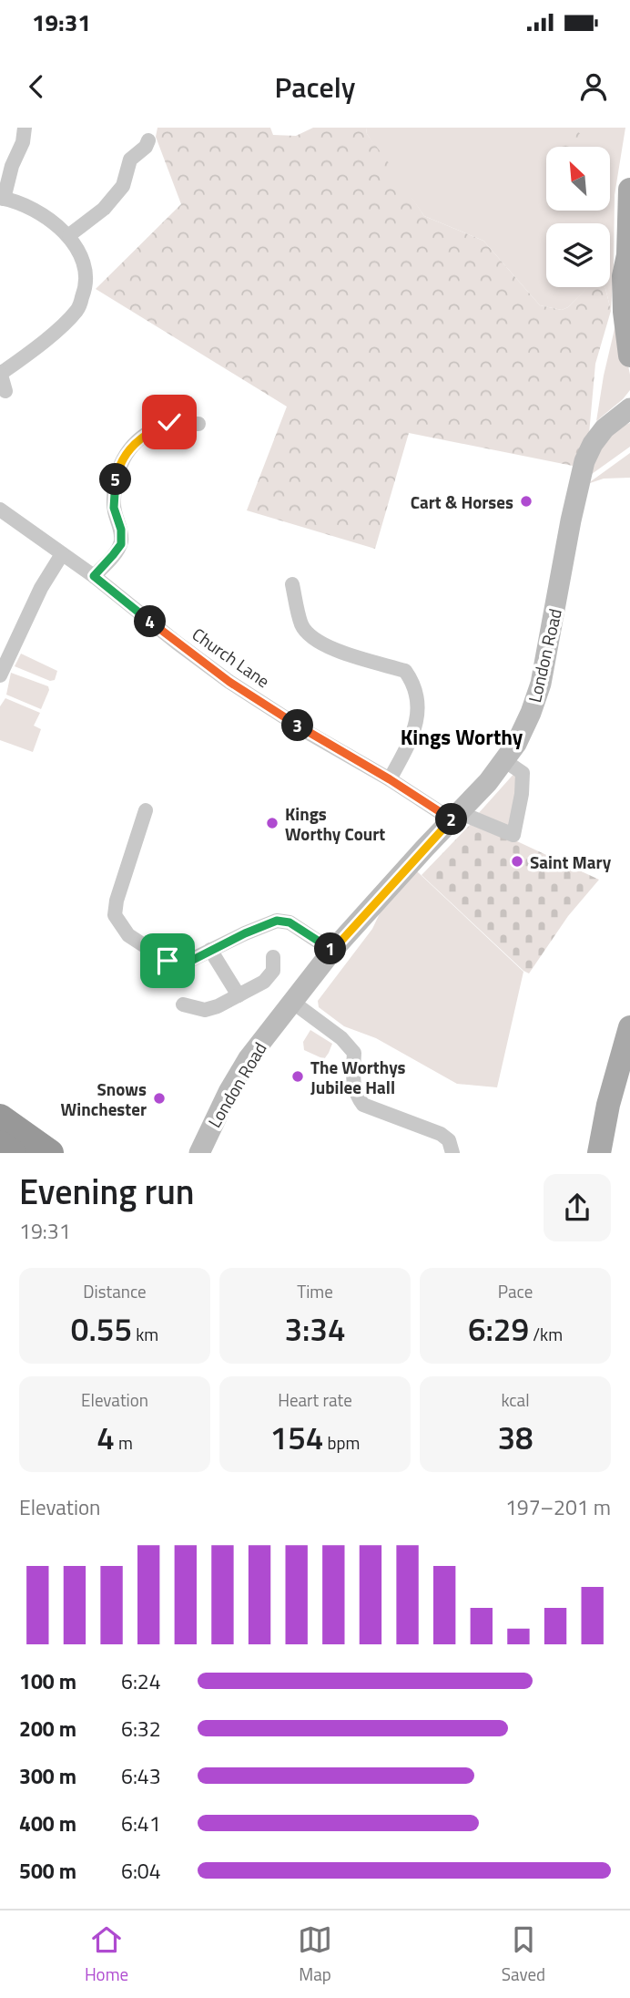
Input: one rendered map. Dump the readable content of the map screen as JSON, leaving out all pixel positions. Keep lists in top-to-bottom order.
{
  "streets": {
    "main road": ["London Road"],
    "street": ["Church Lane"]
  },
  "crossings": [
    ["London Road", "Church Lane"]
  ],
  "districts": ["Kings Worthy"],
  "places": [
    "Cart & Horses",
    "Kings Worthy Court",
    "Saint Mary",
    "The Worthys Jubilee Hall",
    "Snows Winchester"
  ],
  "north": "top left",
  "page": {
    "status": "19:31",
    "header": "Pacely",
    "pins": [
      "5",
      "4",
      "3",
      "2",
      "1"
    ],
    "heading": ["Evening run", "19:31"],
    "stats": [
      ["Distance", "0.55 km"],
      ["Time", "3:34"],
      ["Pace", "6:29 /km"],
      ["Elevation", "4 m"],
      ["Heart rate", "154 bpm"],
      ["kcal", "38"]
    ],
    "chart": ["Elevation", "197–201 m"],
    "list": [
      {
        "name": "100 m",
        "note": "6:24"
      },
      {
        "name": "200 m",
        "note": "6:32"
      },
      {
        "name": "300 m",
        "note": "6:43"
      },
      {
        "name": "400 m",
        "note": "6:41"
      },
      {
        "name": "500 m",
        "note": "6:04"
      }
    ],
    "tabs": ["Home", "Map", "Saved"]
  }
}
